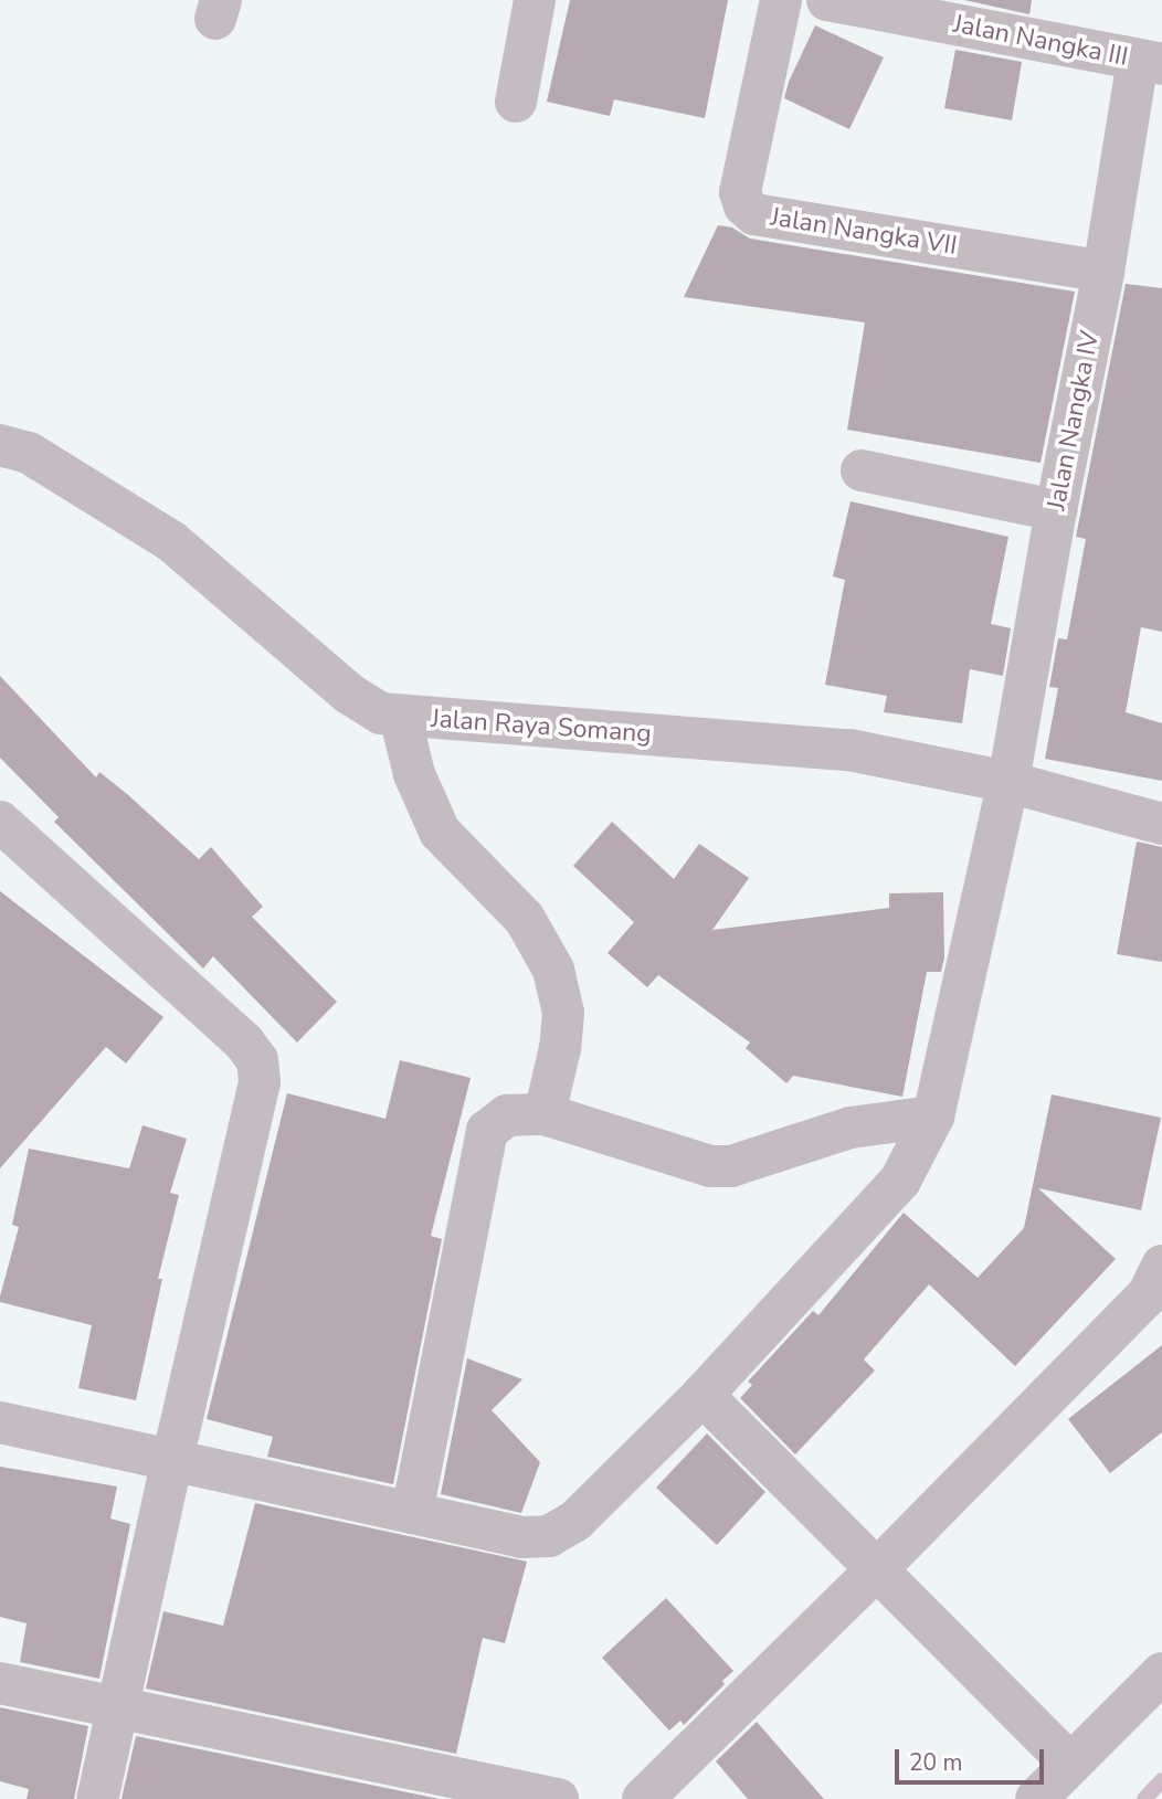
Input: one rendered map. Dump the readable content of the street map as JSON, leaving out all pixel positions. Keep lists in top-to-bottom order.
{
  "streets": {
    "street": [
      "Jalan Nangka III",
      "Jalan Nangka VII",
      "Jalan Nangka IV",
      "Jalan Raya Somang"
    ]
  },
  "crossings": [
    ["Jalan Nangka III", "Jalan Nangka IV"],
    ["Jalan Nangka VII", "Jalan Nangka IV"],
    ["Jalan Nangka IV", "Jalan Raya Somang"]
  ],
  "scale_bar": "20 m"
}
